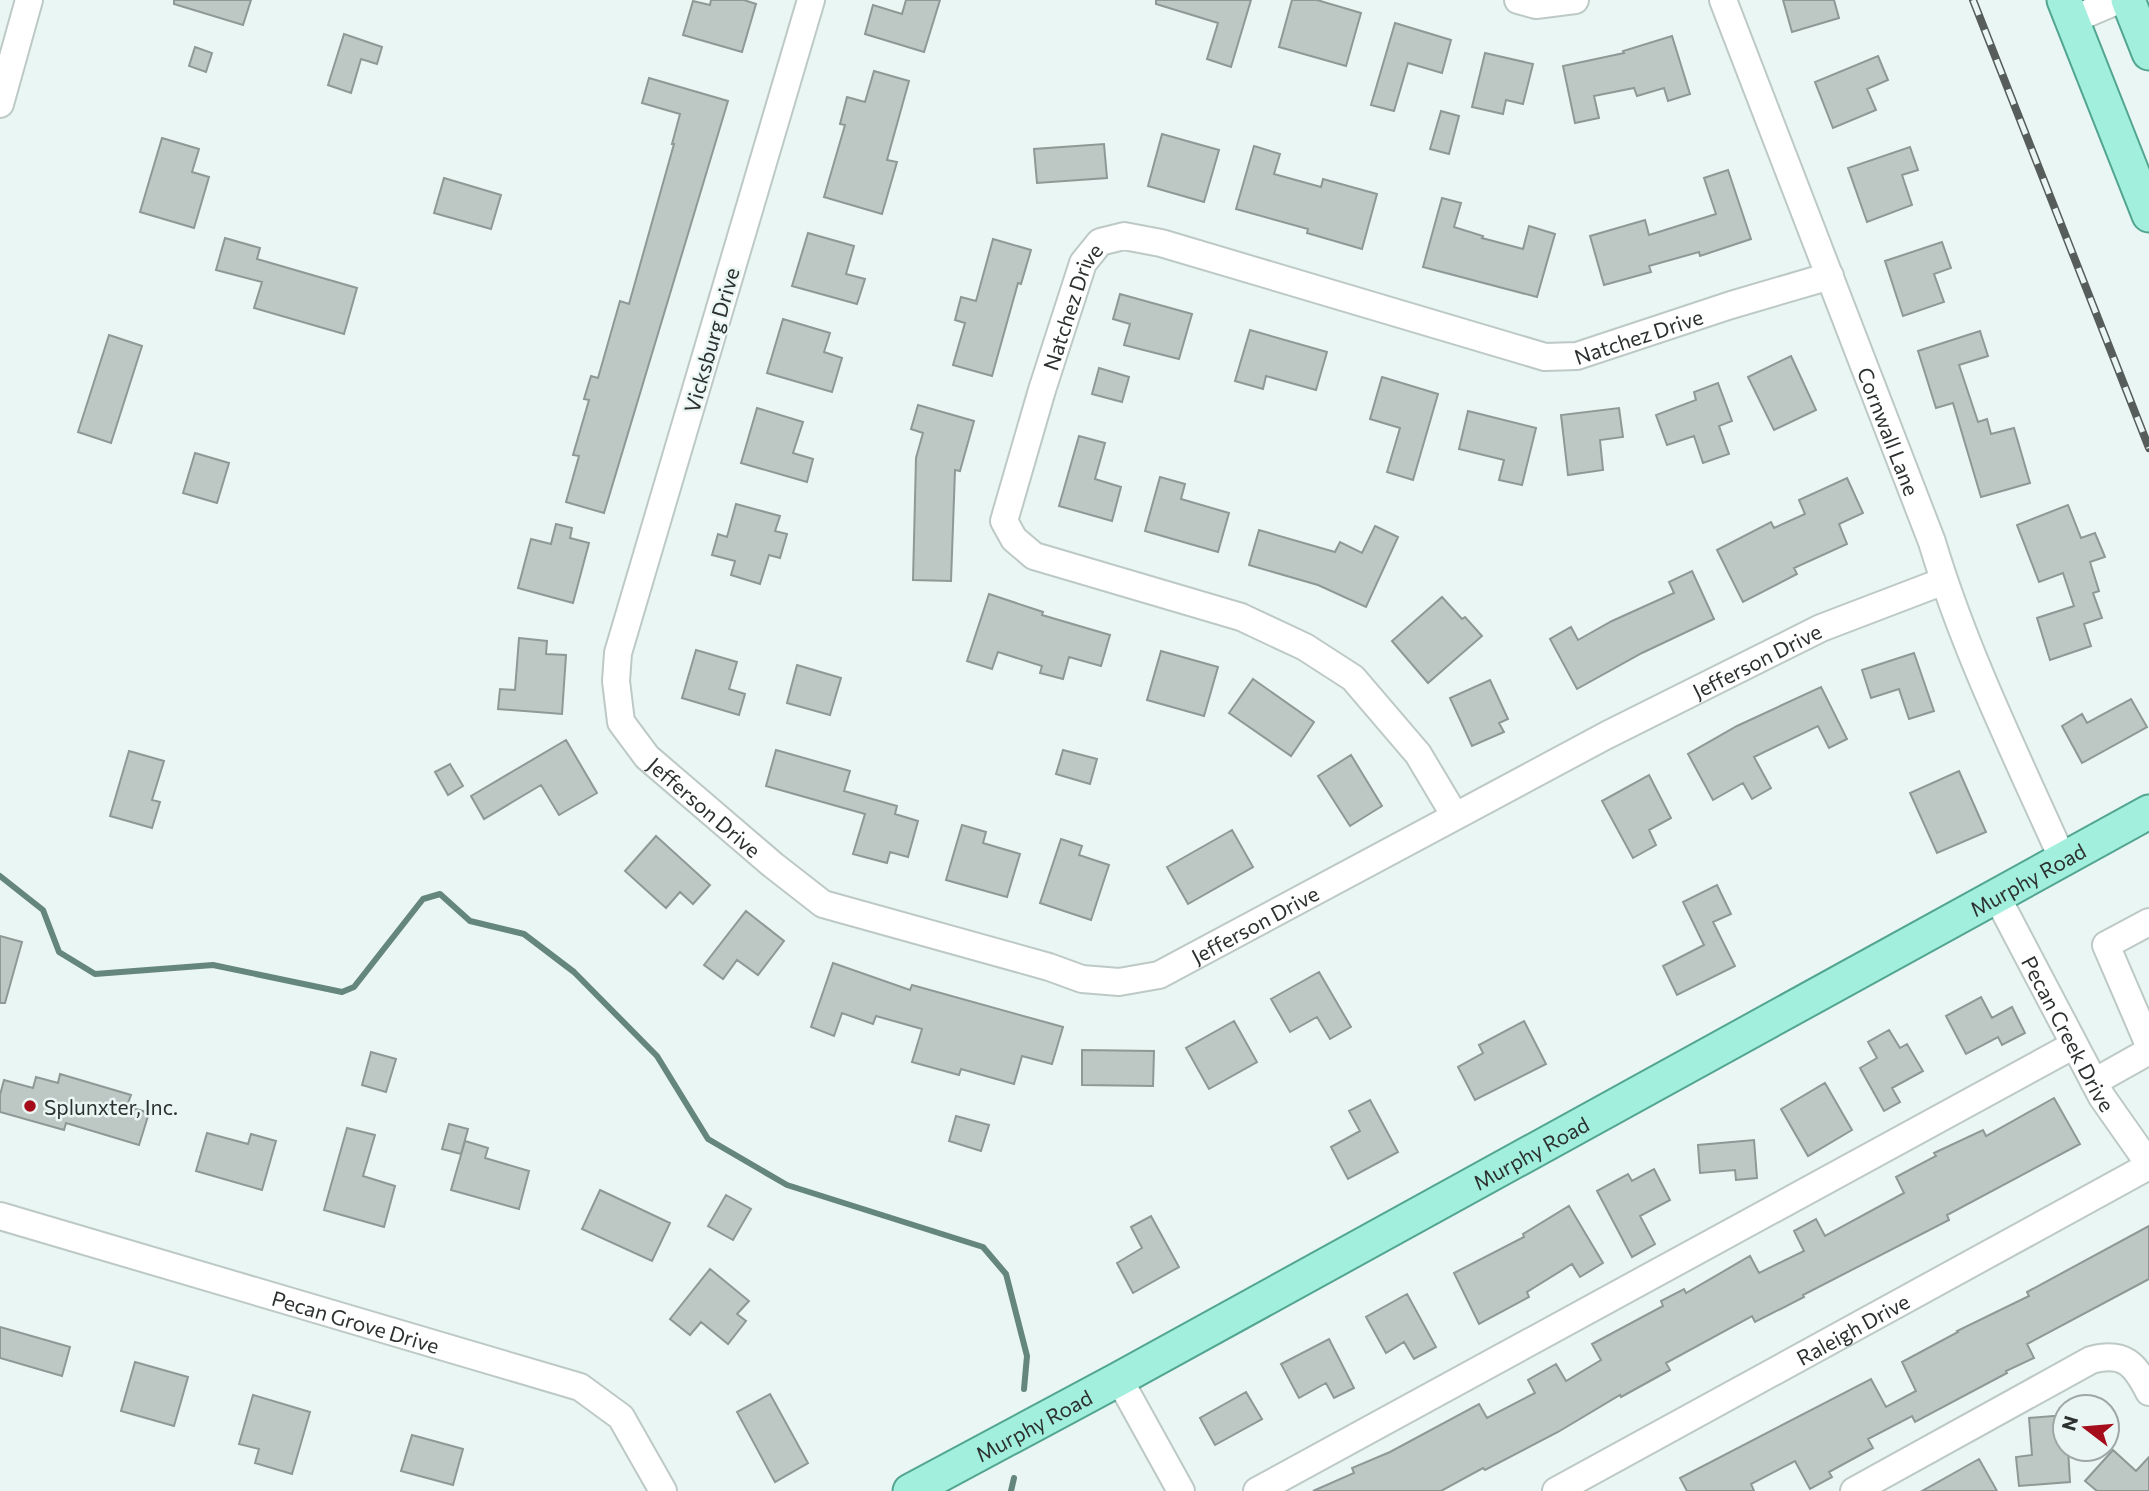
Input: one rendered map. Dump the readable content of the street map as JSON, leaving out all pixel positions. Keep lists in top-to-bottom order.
{
  "streets": {
    "main road": ["Murphy Road"],
    "street": [
      "Natchez Drive",
      "Vicksburg Drive",
      "Cornwall Lane",
      "Jefferson Drive",
      "Pecan Creek Drive",
      "Pecan Grove Drive",
      "Raleigh Drive"
    ]
  },
  "crossings": [
    ["Natchez Drive", "Cornwall Lane"],
    ["Natchez Drive", "Jefferson Drive"],
    ["Vicksburg Drive", "Jefferson Drive"],
    ["Cornwall Lane", "Jefferson Drive"],
    ["Cornwall Lane", "Murphy Road"],
    ["Murphy Road", "Pecan Creek Drive"],
    ["Pecan Creek Drive", "Raleigh Drive"]
  ],
  "places": ["Splunxter, Inc."],
  "north": "left"
}
